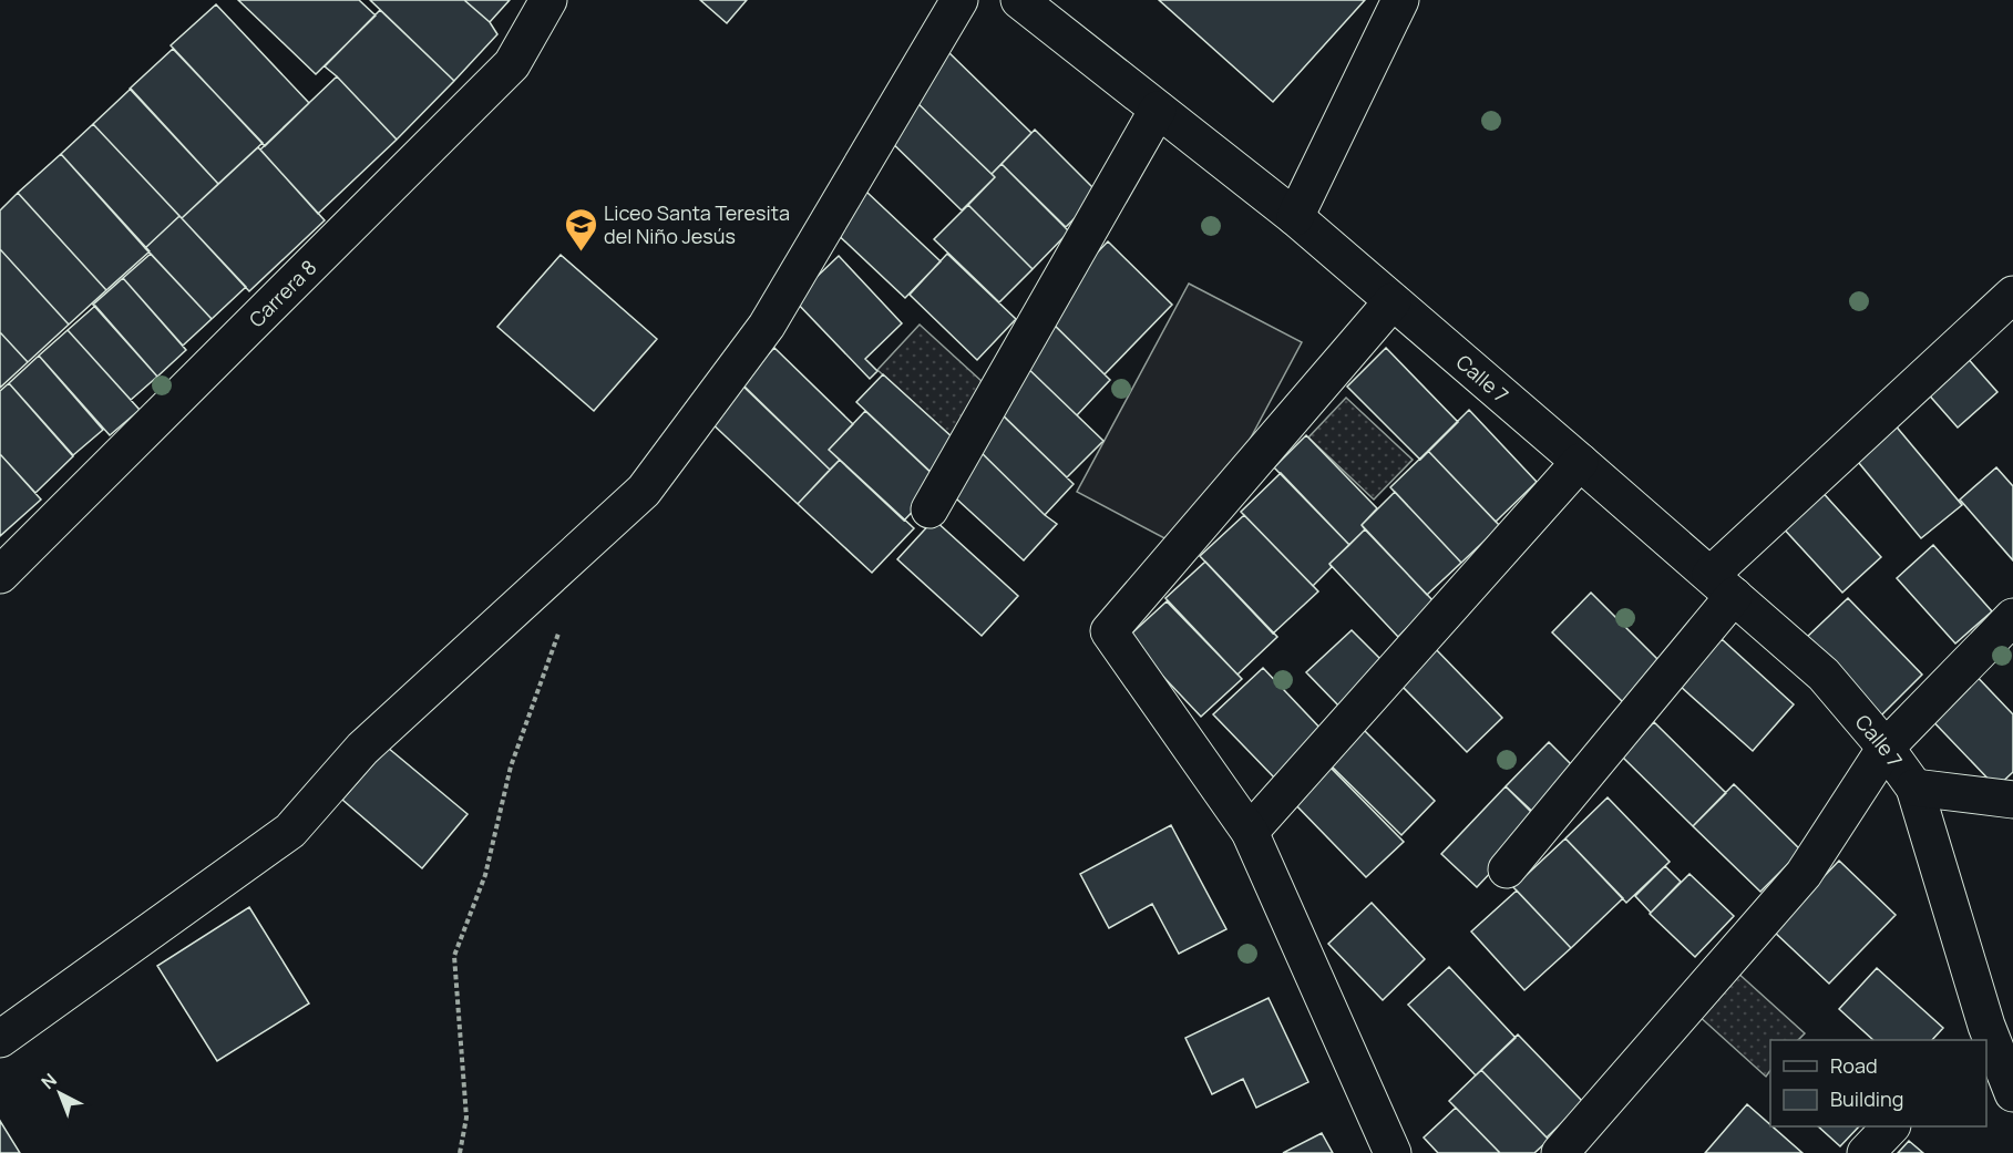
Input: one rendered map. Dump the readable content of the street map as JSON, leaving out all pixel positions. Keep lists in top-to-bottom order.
{
  "streets": {
    "street": ["Carrera 8", "Calle 7"]
  },
  "places": {
    "school or university": ["Liceo Santa Teresita del Niño Jesús"]
  },
  "legend": ["Road", "Building"],
  "north": "top left"
}
